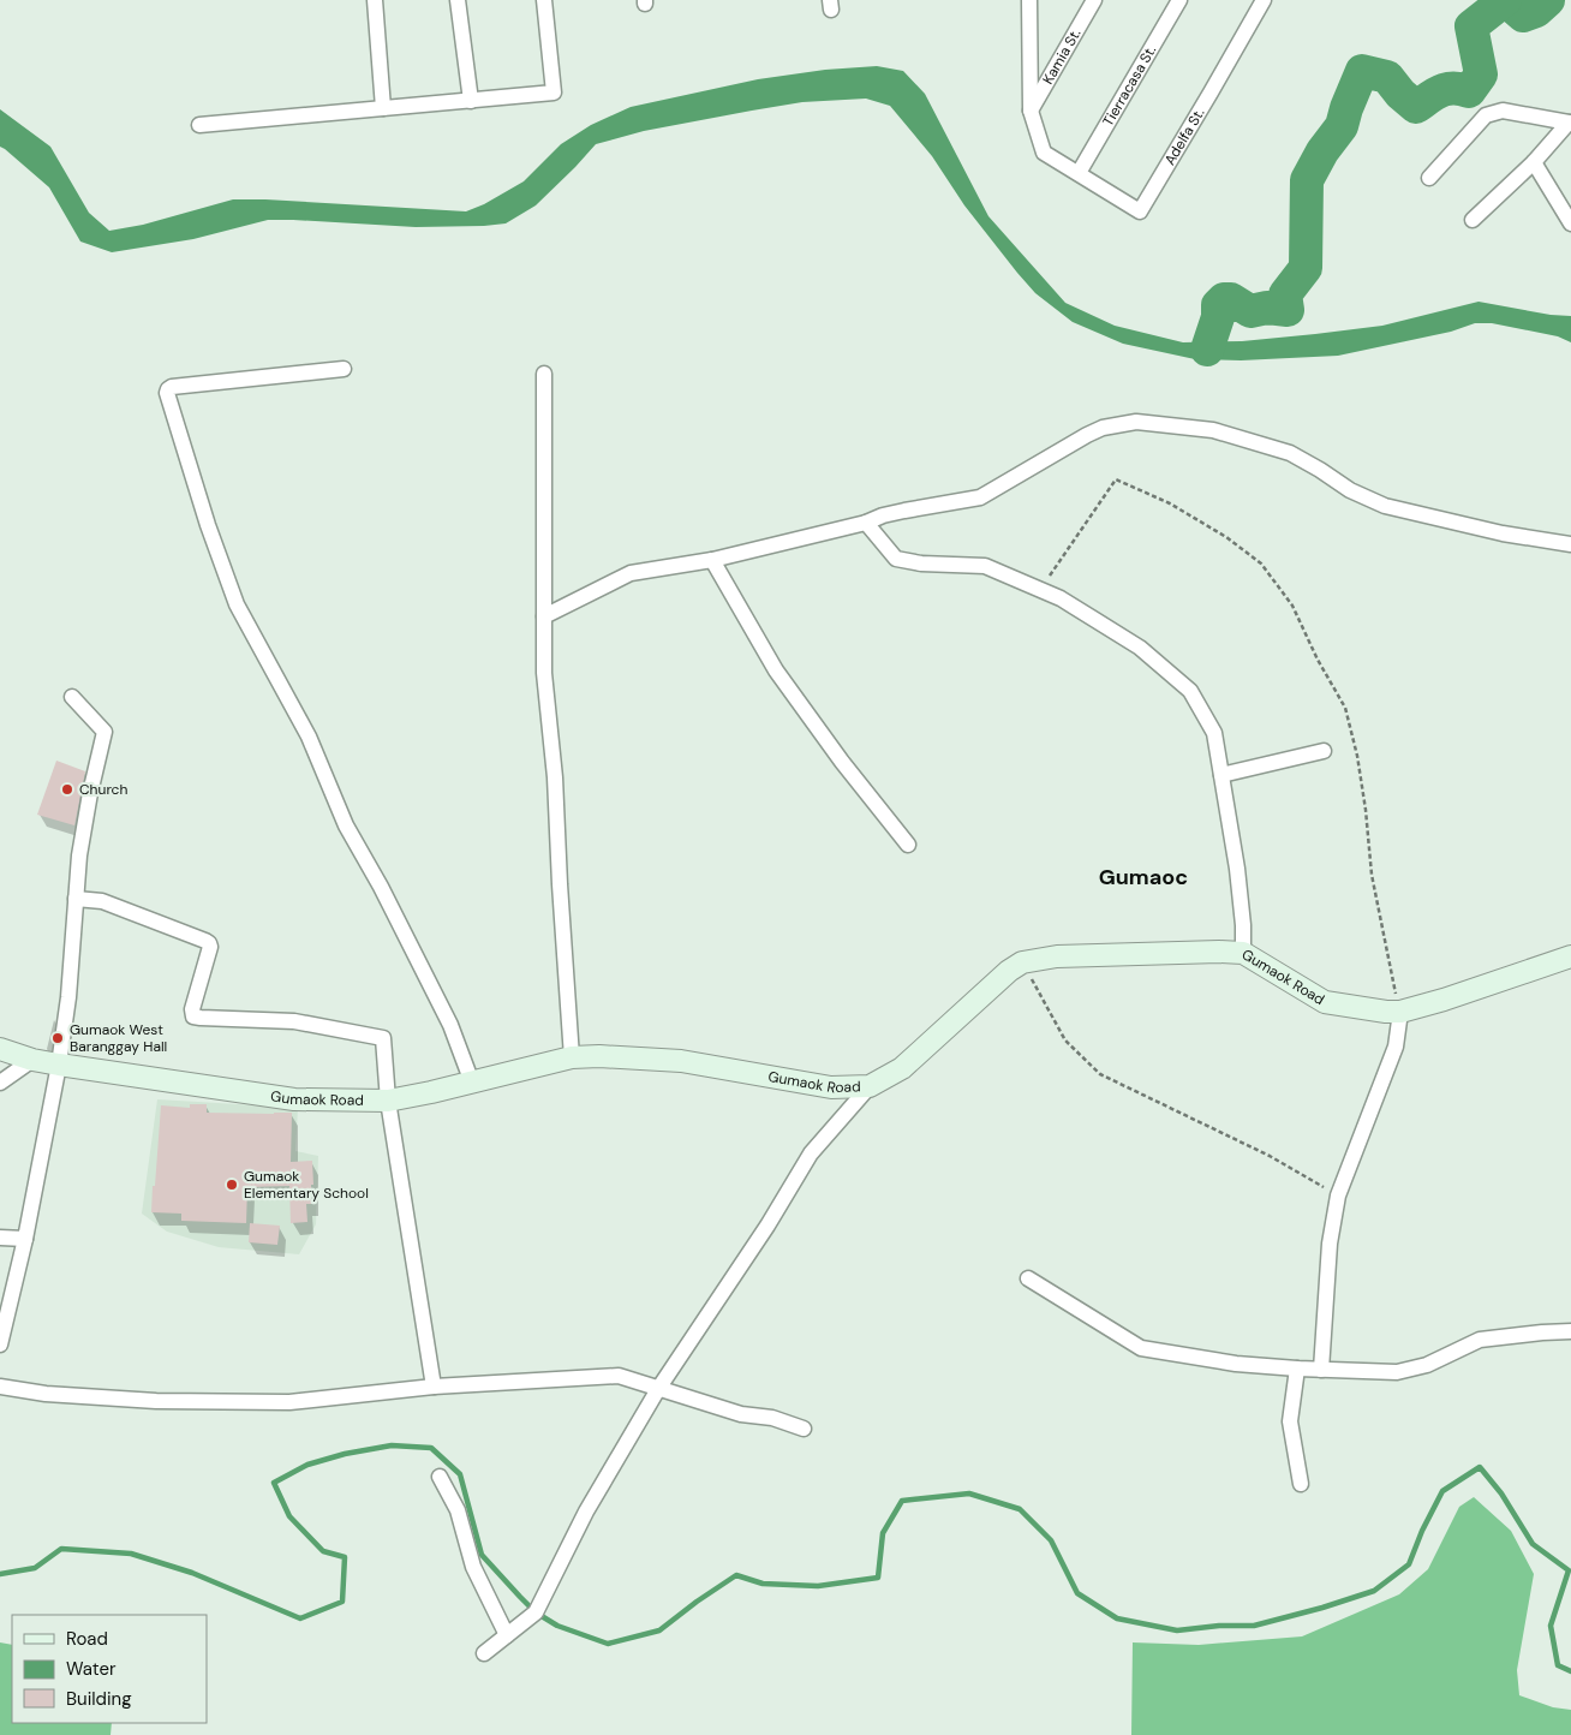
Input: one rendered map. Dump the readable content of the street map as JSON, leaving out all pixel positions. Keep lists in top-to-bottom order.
{
  "streets": {
    "street": [
      "Kamia St.",
      "Tierracasa St.",
      "Adelfa St.",
      "Gumaok Road"
    ]
  },
  "crossings": [
    ["Tierracasa St.", "Adelfa St."]
  ],
  "districts": ["Gumaoc"],
  "places": ["Church", "Gumaok West Baranggay Hall", "Gumaok Elementary School"],
  "legend": ["Road", "Water", "Building"]
}
